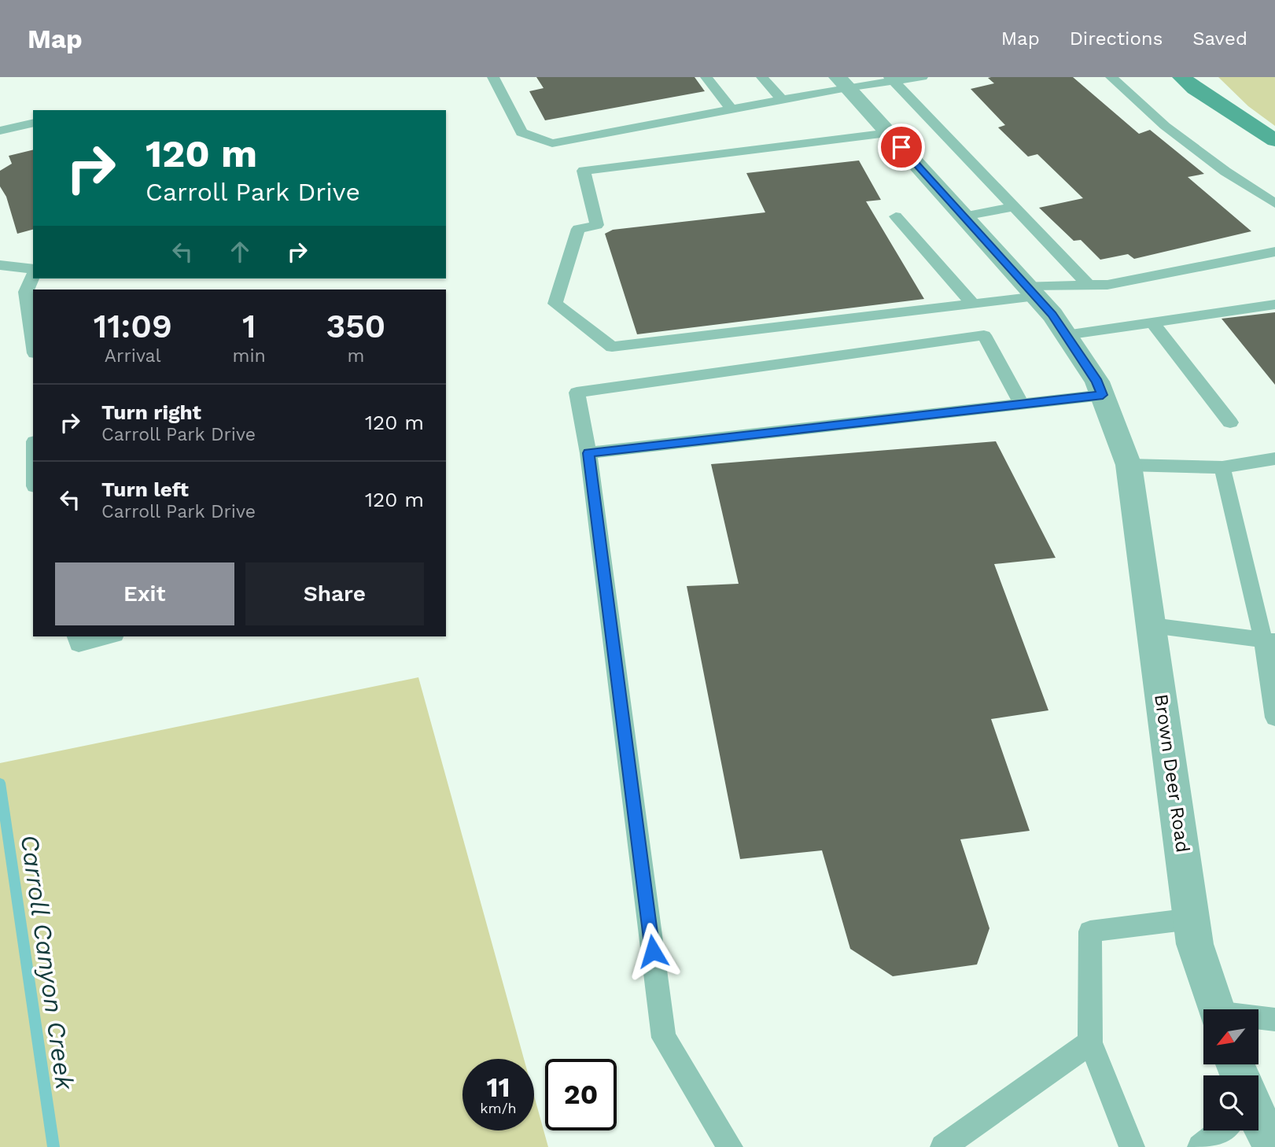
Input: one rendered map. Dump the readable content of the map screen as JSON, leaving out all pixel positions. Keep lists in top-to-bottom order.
{
  "streets": {
    "street": ["Brown Deer Road"]
  },
  "water": ["Carroll Canyon Creek"],
  "north": "bottom left",
  "page": {
    "header": "Map",
    "nav": ["Map", "Directions", "Saved"],
    "turn": ["120 m", "Carroll Park Drive"],
    "eta": [
      "11:09",
      "Arrival",
      "1",
      "min",
      "350",
      "m"
    ],
    "list": [
      {
        "name": "Turn right",
        "note": "Carroll Park Drive",
        "value": "120 m"
      },
      {
        "name": "Turn left",
        "note": "Carroll Park Drive",
        "value": "120 m"
      }
    ],
    "buttons": ["Exit", "Share"],
    "speed": "11 km/h",
    "limit": "20"
  }
}
